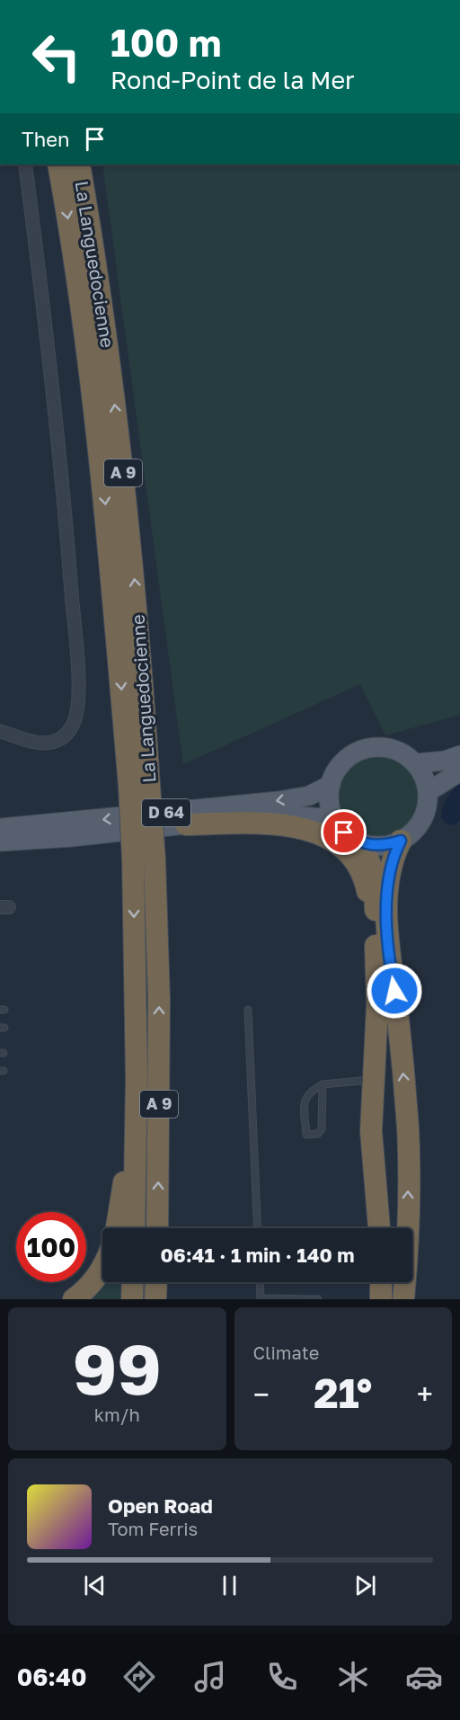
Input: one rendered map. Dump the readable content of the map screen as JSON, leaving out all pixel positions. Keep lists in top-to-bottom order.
{
  "streets": {
    "highway": ["La Languedocienne", "A 9"],
    "main road": ["D 64"]
  },
  "page": {
    "turn": ["100 m", "Rond-Point de la Mer"],
    "then": "Then",
    "limit": "100",
    "trip": "06:41 · 1 min · 140 m",
    "tile": [
      ["99", "km/h"],
      "Climate"
    ],
    "heat": ["−", "21°", "+"],
    "song": ["Open Road", "Tom Ferris"],
    "tabs": "06:40"
  }
}
